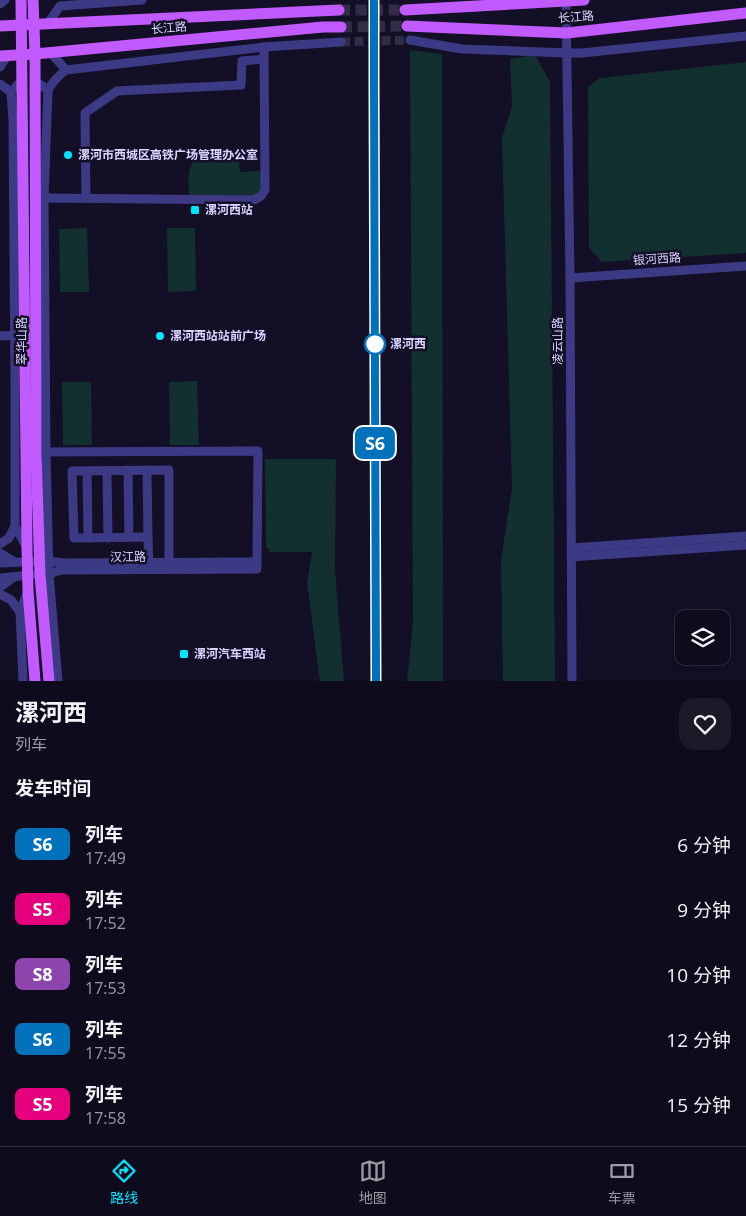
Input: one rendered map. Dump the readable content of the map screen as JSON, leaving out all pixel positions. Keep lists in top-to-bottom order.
{
  "streets": {
    "main road": ["长江路", "翠华山路"],
    "street": ["银河西路", "凌云山路", "汉江路"]
  },
  "crossings": [
    ["长江路", "翠华山路"],
    ["长江路", "凌云山路"],
    ["银河西路", "凌云山路"],
    ["翠华山路", "汉江路"]
  ],
  "places": {
    "other": ["漯河市西城区高铁广场管理办公室", "漯河西站站前广场", "漯河西"],
    "transit": ["漯河西站", "漯河汽车西站"]
  },
  "page": {
    "on_map": "S6",
    "heading": [
      ["漯河西", "列车"],
      "发车时间"
    ],
    "list": [
      {
        "mark": "S6",
        "name": "列车",
        "note": "17:49",
        "value": "6 分钟"
      },
      {
        "mark": "S5",
        "name": "列车",
        "note": "17:52",
        "value": "9 分钟"
      },
      {
        "mark": "S8",
        "name": "列车",
        "note": "17:53",
        "value": "10 分钟"
      },
      {
        "mark": "S6",
        "name": "列车",
        "note": "17:55",
        "value": "12 分钟"
      },
      {
        "mark": "S5",
        "name": "列车",
        "note": "17:58",
        "value": "15 分钟"
      }
    ],
    "tabs": ["路线", "地图", "车票"]
  }
}
